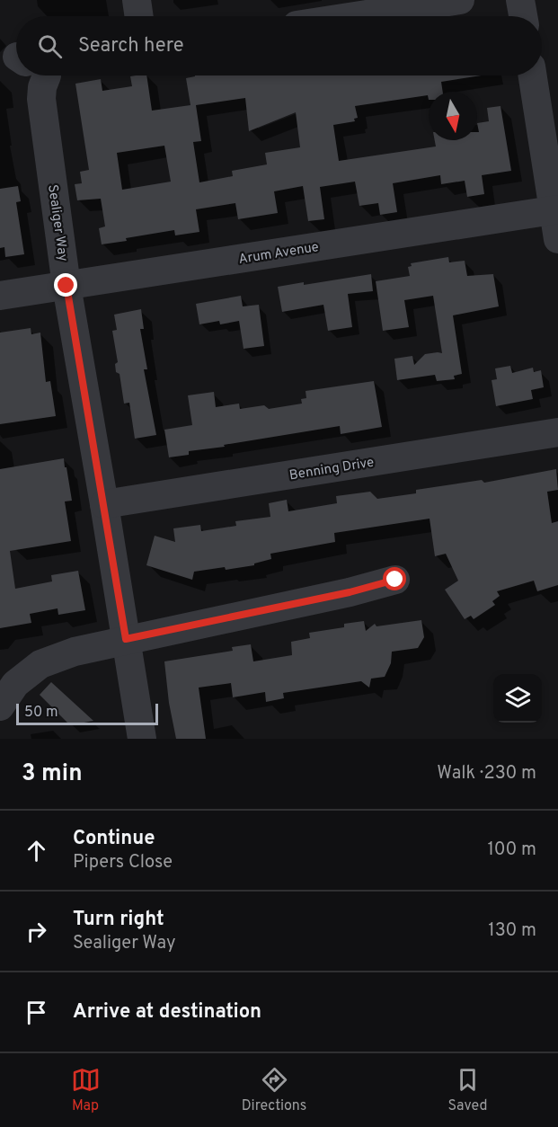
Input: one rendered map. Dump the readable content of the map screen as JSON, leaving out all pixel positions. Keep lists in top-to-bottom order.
{
  "streets": {
    "street": ["Sealiger Way", "Arum Avenue", "Benning Drive"]
  },
  "crossings": [
    ["Sealiger Way", "Arum Avenue"],
    ["Sealiger Way", "Benning Drive"]
  ],
  "scale_bar": "50 m",
  "north": "bottom",
  "page": {
    "search": "Search here",
    "scale": "50 m",
    "heading": ["3 min", "Walk · 230 m"],
    "list": [
      ["Continue", "Pipers Close", "100 m"],
      ["Turn right", "Sealiger Way", "130 m"],
      "Arrive at destination"
    ],
    "nav": ["Map", "Directions", "Saved"]
  }
}
